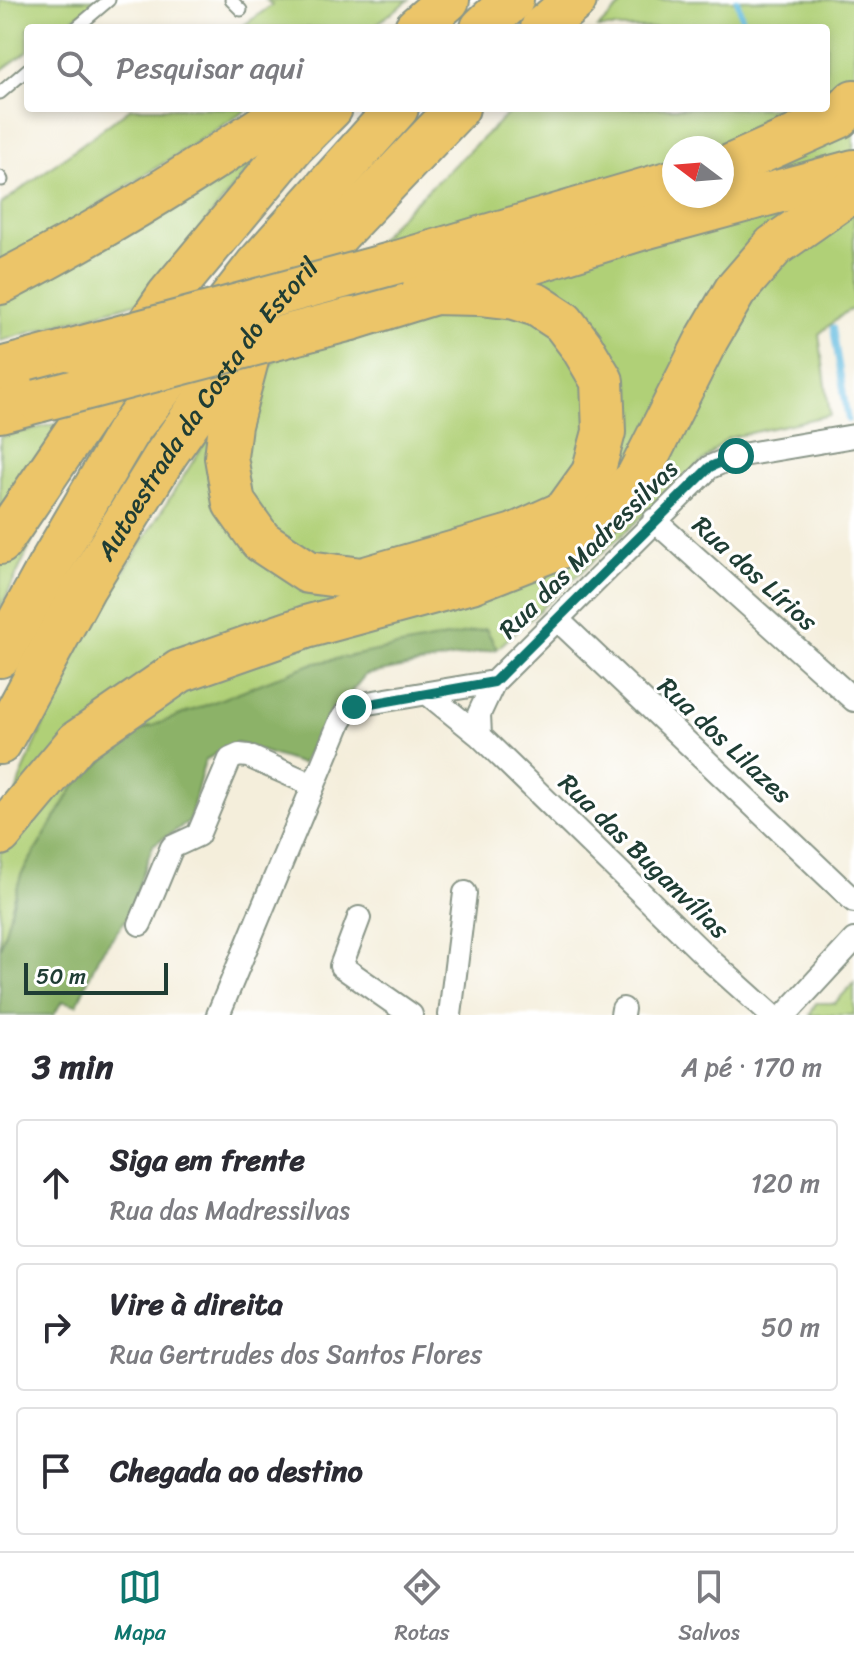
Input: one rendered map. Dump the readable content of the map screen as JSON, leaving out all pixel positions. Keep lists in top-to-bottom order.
{
  "streets": {
    "highway": ["Autoestrada da Costa do Estoril"],
    "street": [
      "Rua das Madressilvas",
      "Rua dos Lírios",
      "Rua dos Lilazes",
      "Rua das Buganvílias"
    ]
  },
  "crossings": [
    ["Rua das Madressilvas", "Rua dos Lírios"],
    ["Rua das Madressilvas", "Rua dos Lilazes"],
    ["Rua das Madressilvas", "Rua das Buganvílias"]
  ],
  "scale_bar": "50 m",
  "north": "left",
  "page": {
    "search": "Pesquisar aqui",
    "scale": "50 m",
    "heading": ["3 min", "A pé · 170 m"],
    "list": [
      ["Siga em frente", "Rua das Madressilvas", "120 m"],
      ["Vire à direita", "Rua Gertrudes dos Santos Flores", "50 m"],
      "Chegada ao destino"
    ],
    "nav": ["Mapa", "Rotas", "Salvos"]
  }
}
